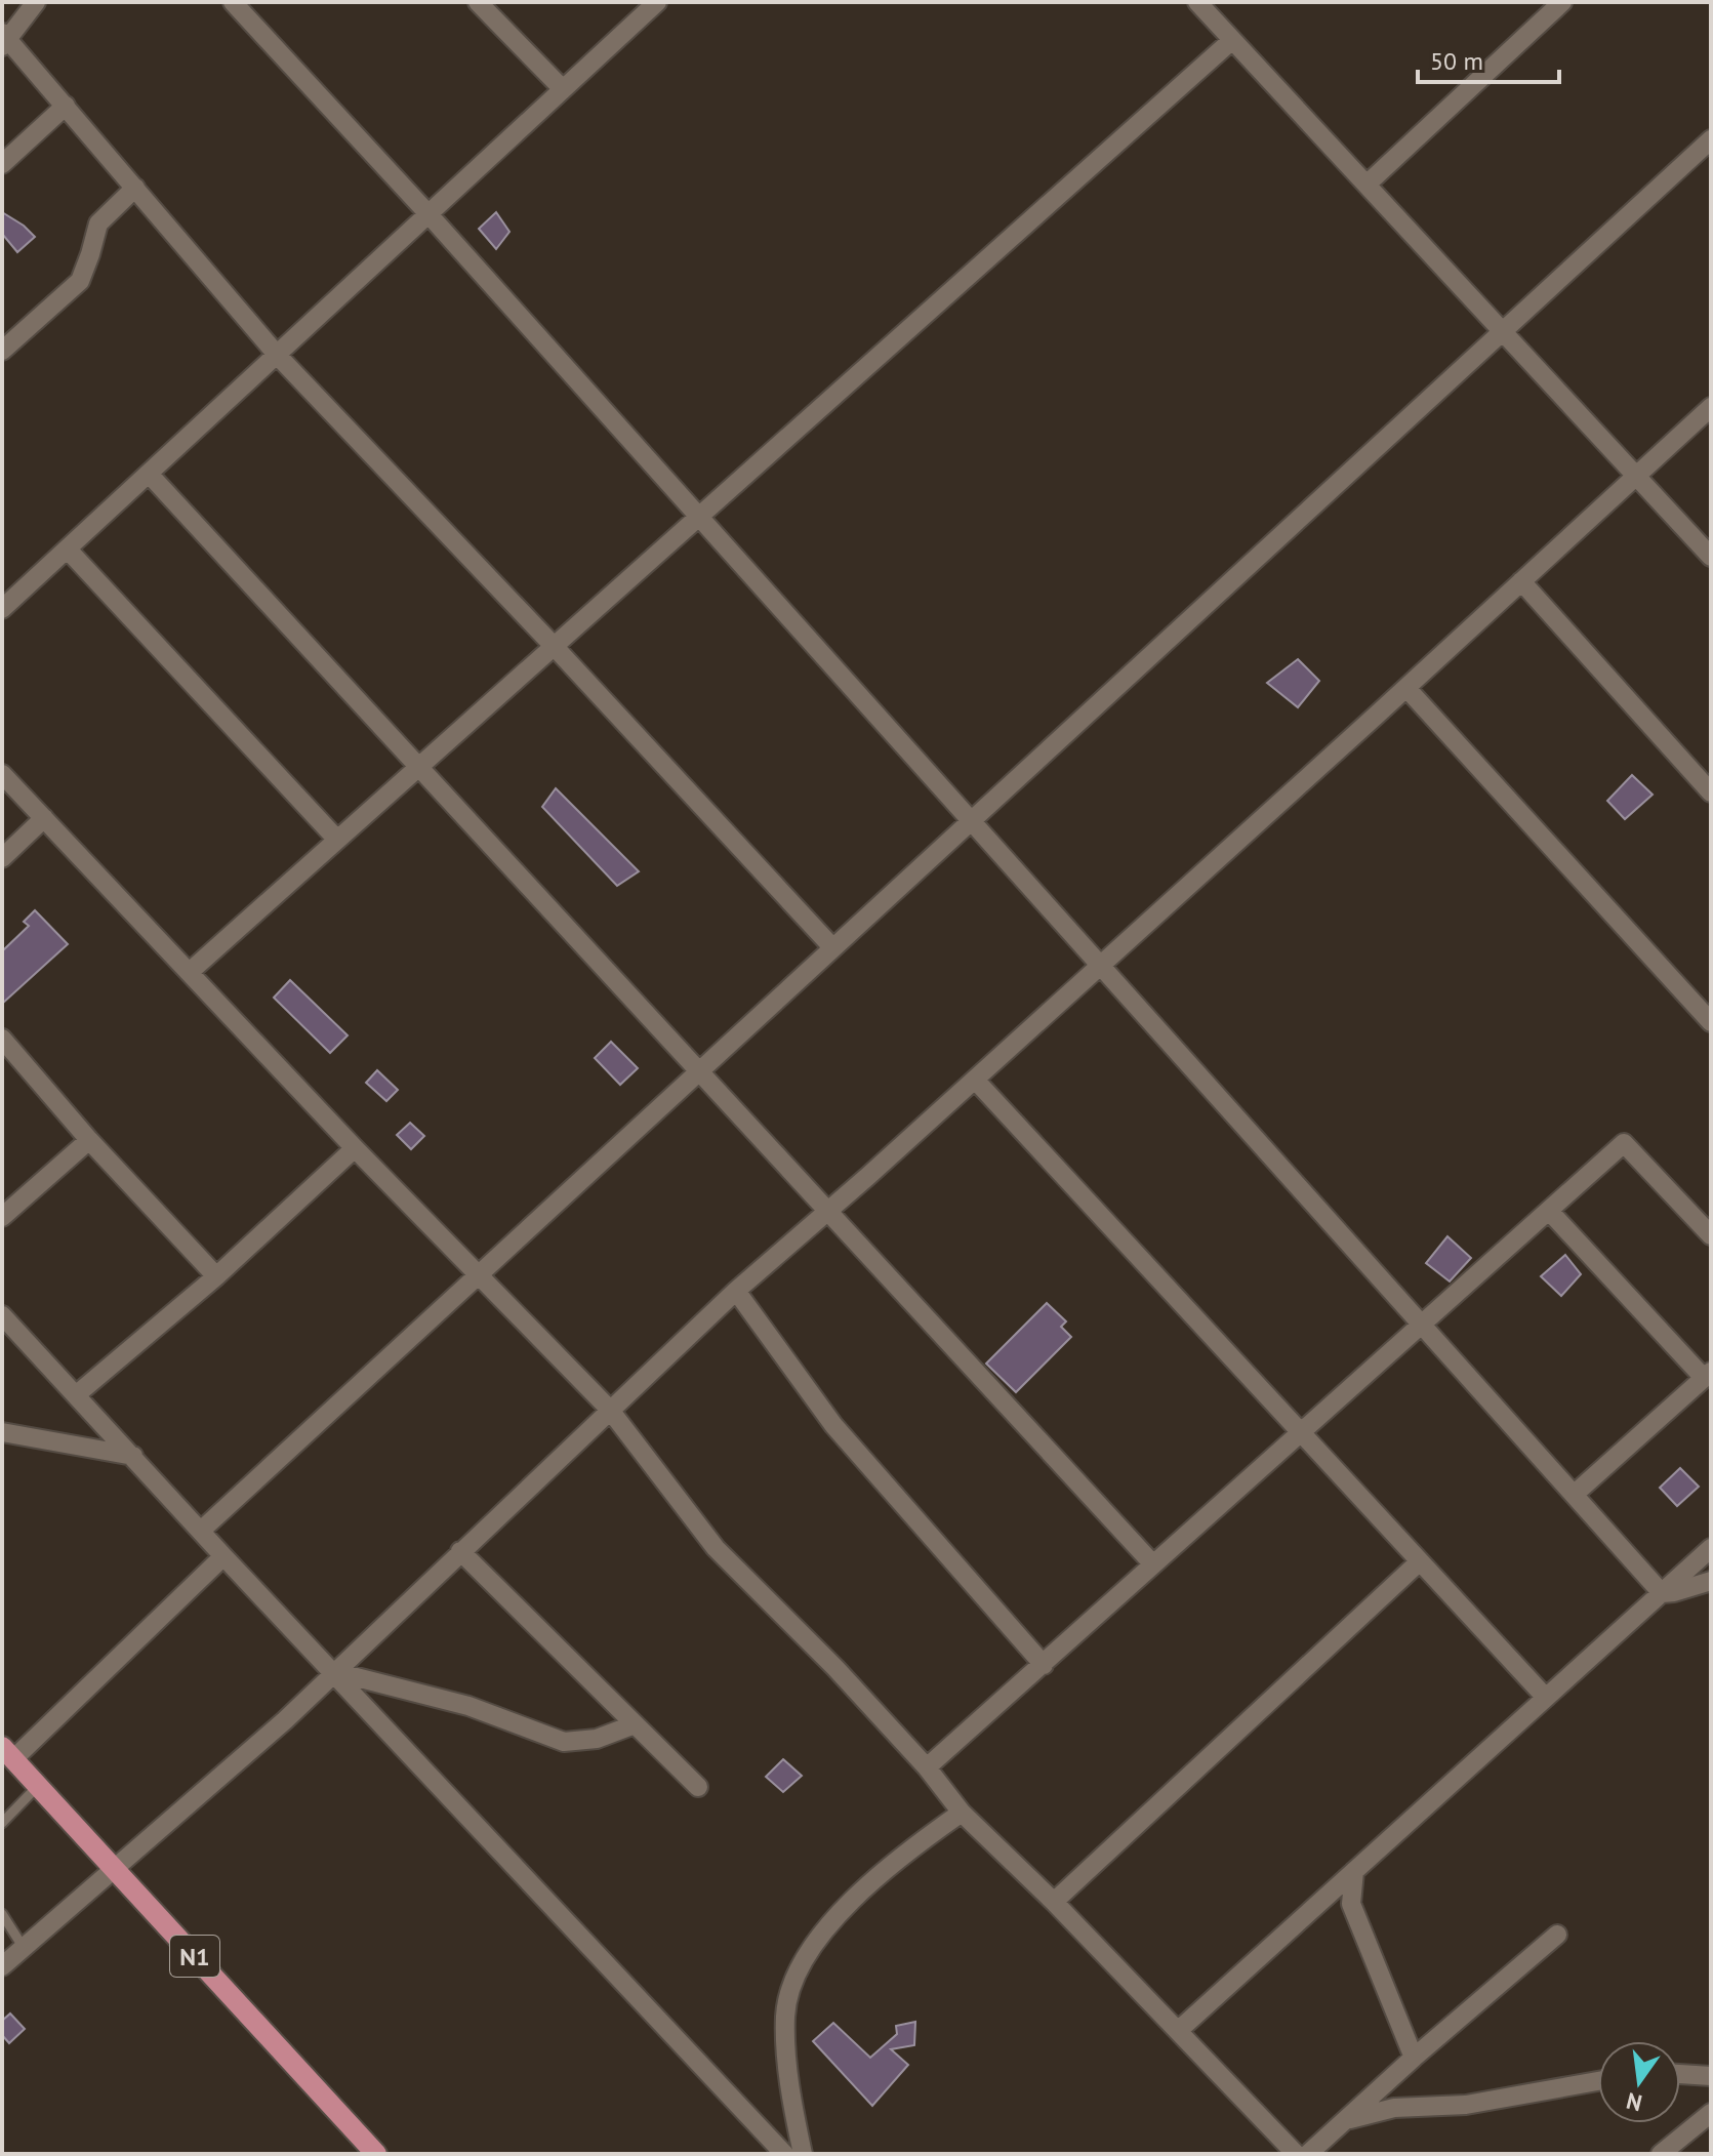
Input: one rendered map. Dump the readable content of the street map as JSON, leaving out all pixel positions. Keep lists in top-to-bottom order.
{
  "streets": {
    "main road": ["N1"]
  },
  "scale_bar": "50 m",
  "north": "bottom"
}
